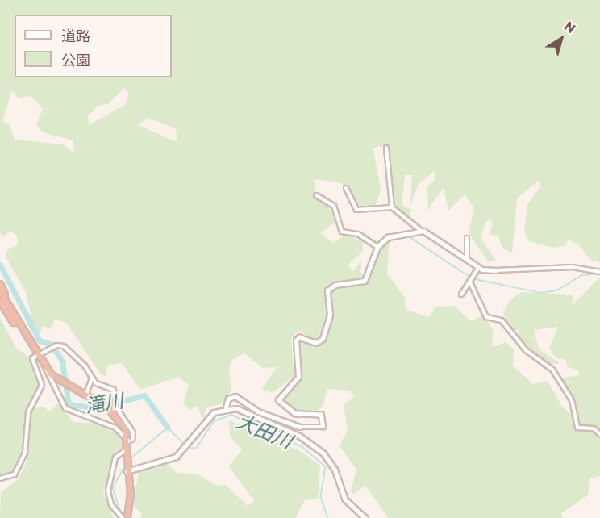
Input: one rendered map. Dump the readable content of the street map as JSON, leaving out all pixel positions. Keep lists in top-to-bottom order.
{
  "water": ["滝川", "大田川"],
  "legend": ["道路", "公園"],
  "north": "top right"
}
